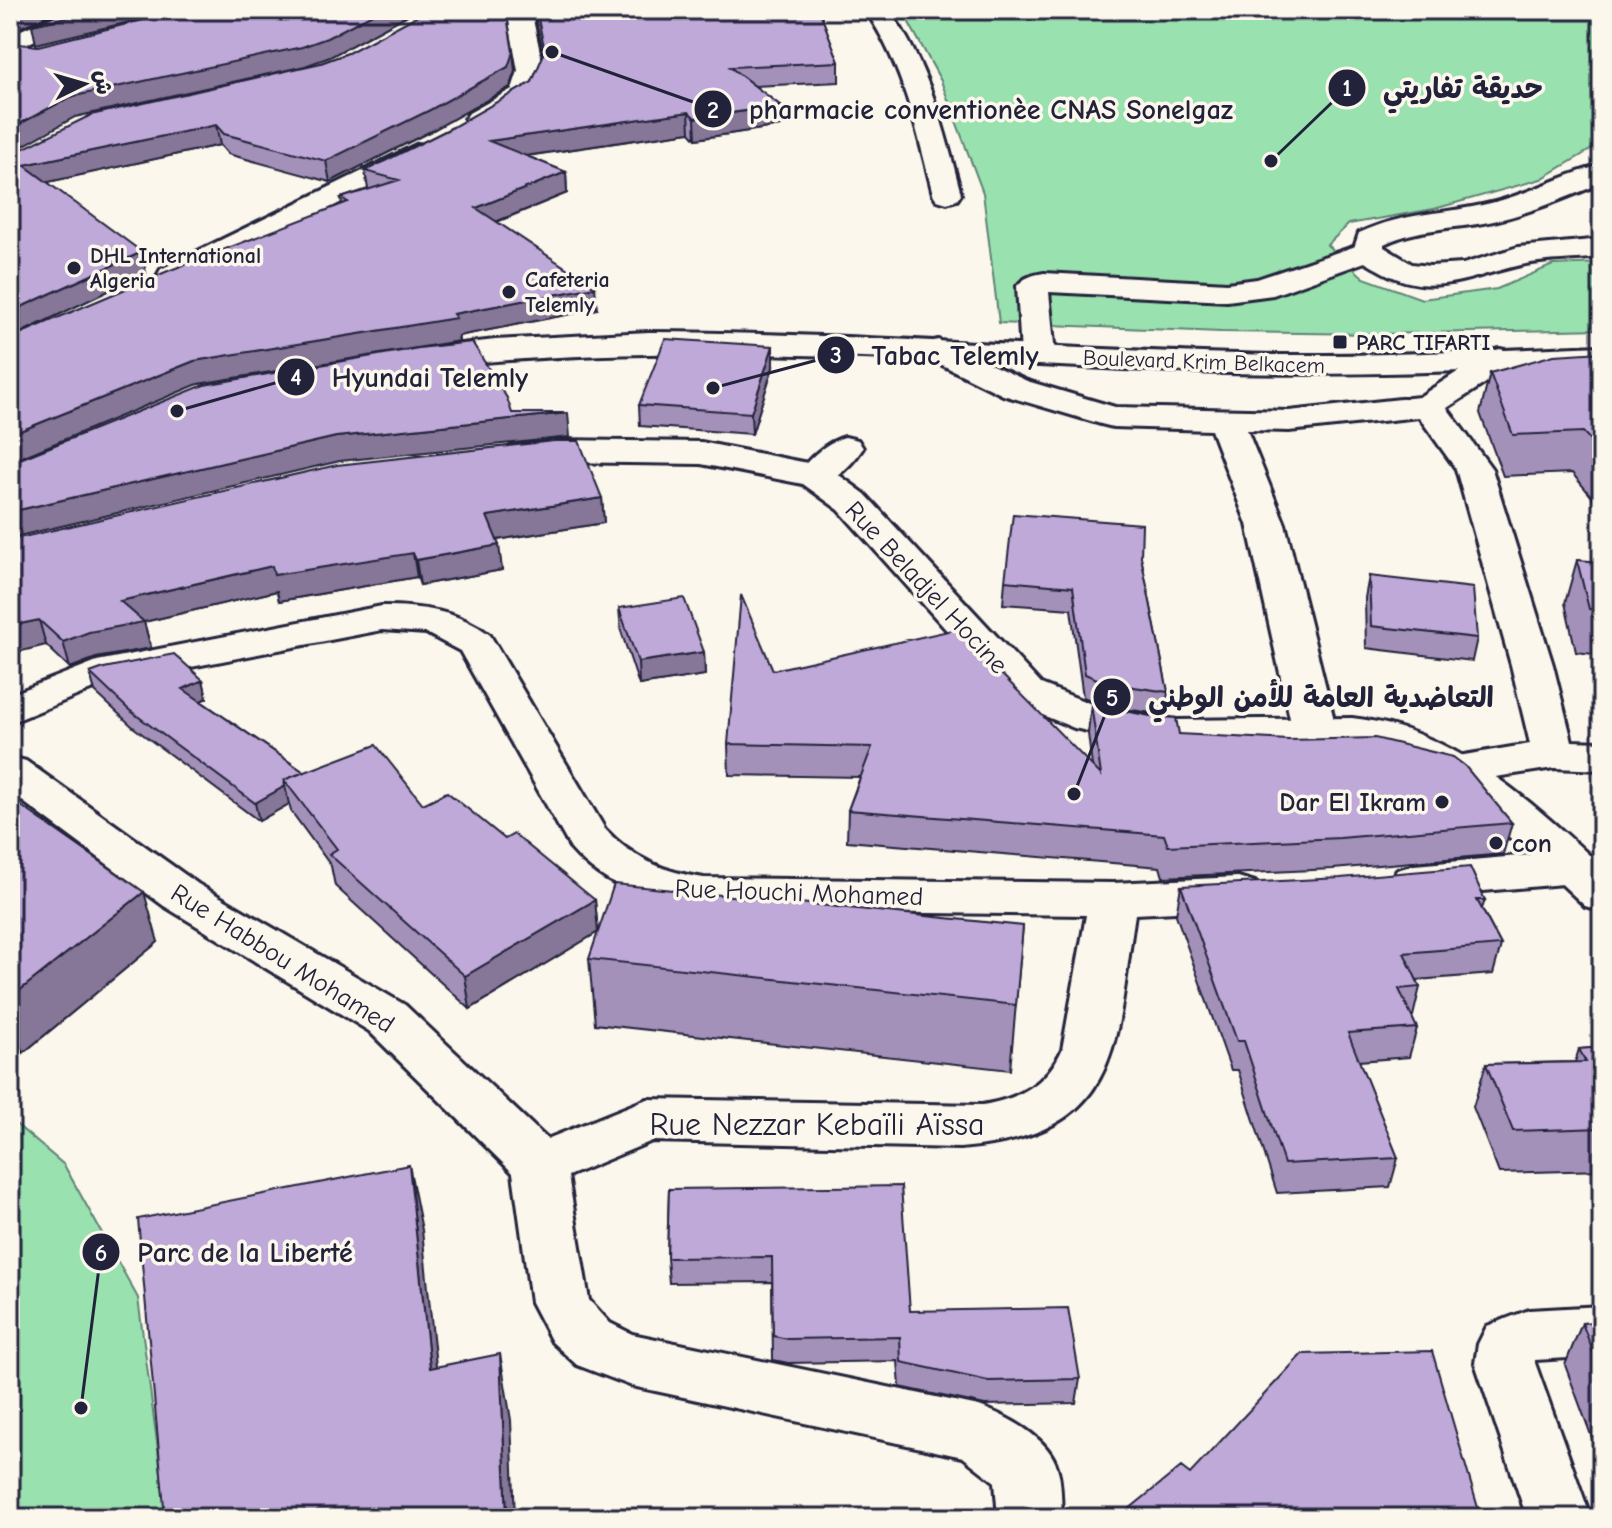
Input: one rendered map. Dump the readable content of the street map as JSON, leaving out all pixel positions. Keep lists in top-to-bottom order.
{
  "streets": {
    "street": [
      "Boulevard Krim Belkacem",
      "Rue Beladjel Hocine",
      "Rue Houchi Mohamed",
      "Rue Habbou Mohamed",
      "Rue Nezzar Kebaïli Aïssa"
    ]
  },
  "crossings": [
    ["Rue Houchi Mohamed", "Rue Nezzar Kebaïli Aïssa"],
    ["Rue Habbou Mohamed", "Rue Nezzar Kebaïli Aïssa"]
  ],
  "places": {
    "other": [
      "pharmacie conventionèe CNAS Sonelgaz",
      "حديقة تفاريتي",
      "DHL International Algeria",
      "Cafeteria Telemly",
      "Tabac Telemly",
      "Hyundai Telemly",
      "التعاضدية العامة للأمن الوطني",
      "Dar El Ikram",
      "con",
      "Parc de la Liberté"
    ],
    "transit": ["PARC TIFARTI"]
  },
  "north": "right"
}
